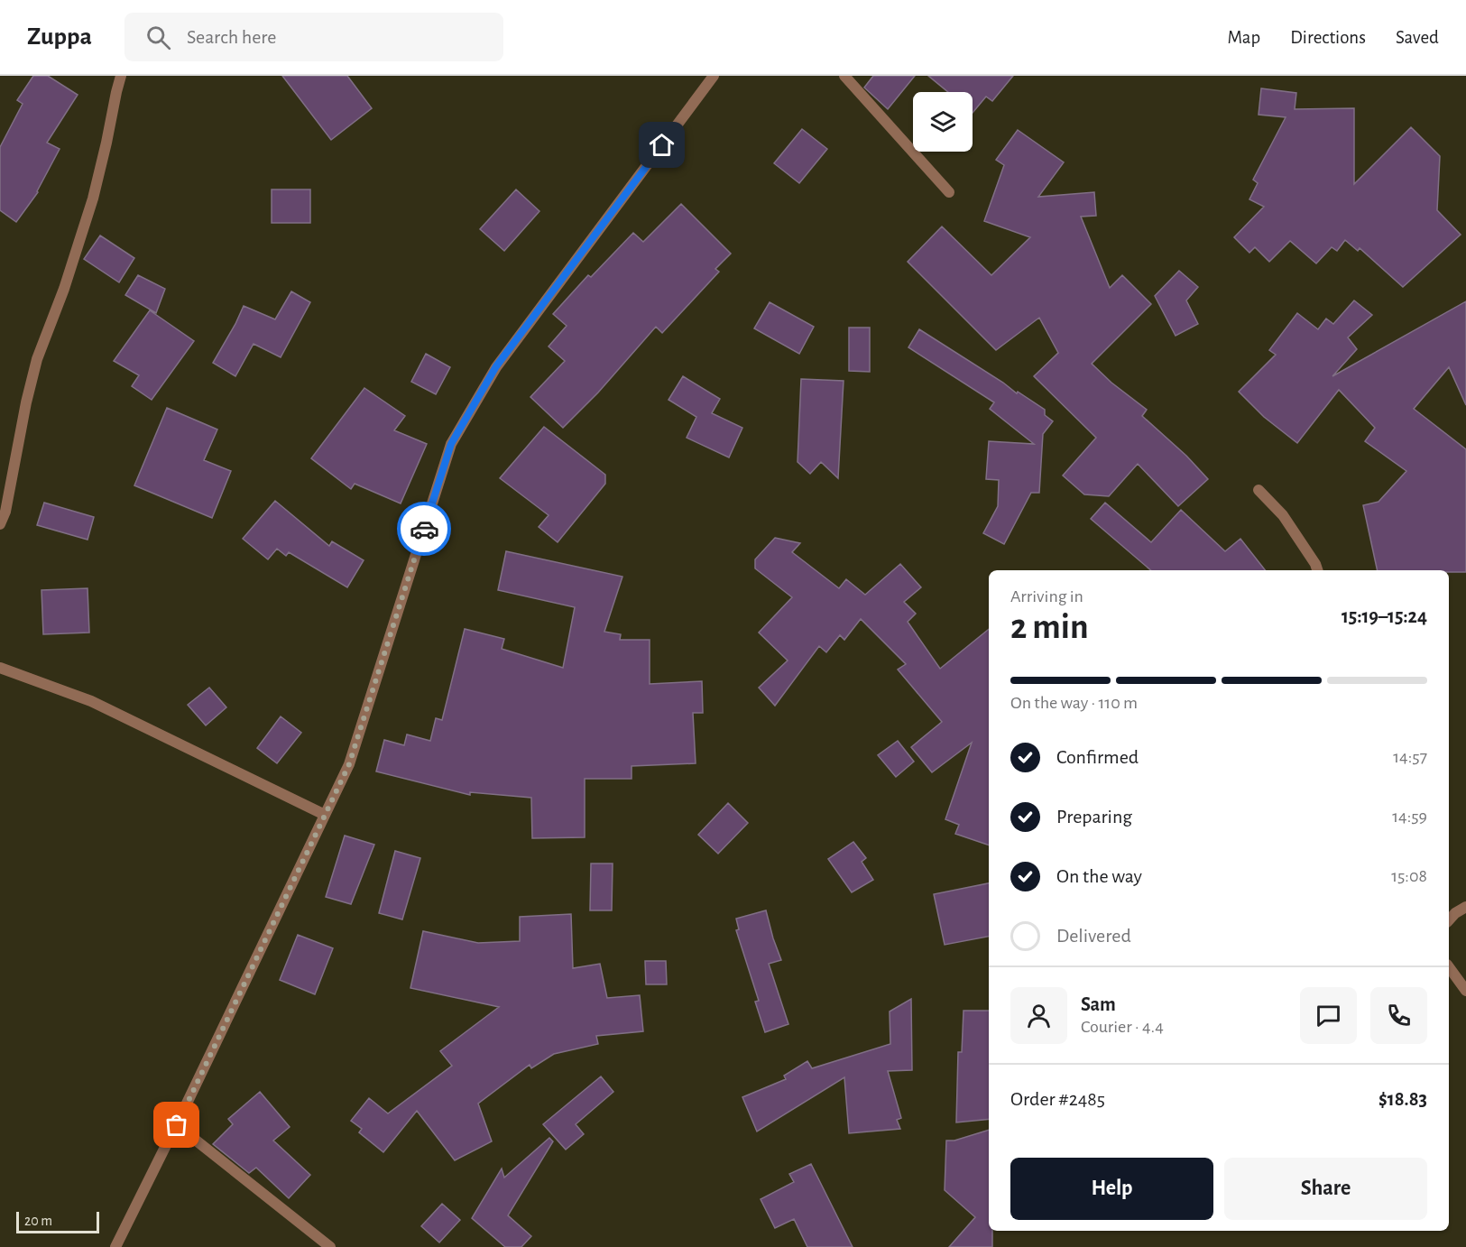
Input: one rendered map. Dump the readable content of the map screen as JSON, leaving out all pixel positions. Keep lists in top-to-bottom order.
{
  "scale_bar": "20 m",
  "page": {
    "header": "Zuppa",
    "search": "Search here",
    "nav": ["Map", "Directions", "Saved"],
    "heading": ["2 min", "Arriving in", "15:19–15:24"],
    "panel": [
      "Sam",
      "Courier · 4.4",
      "Order #2485",
      "$18.83"
    ],
    "bar": "On the way · 110 m",
    "list": [
      ["Confirmed", "14:57"],
      ["Preparing", "14:59"],
      ["On the way", "15:08"],
      "Delivered"
    ],
    "buttons": ["Help", "Share"],
    "scale": "20 m"
  }
}
